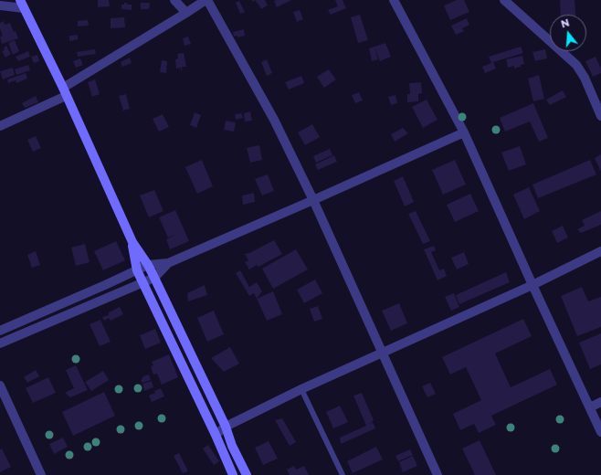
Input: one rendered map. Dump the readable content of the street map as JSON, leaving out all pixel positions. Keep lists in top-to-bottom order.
{
  "north": "top"
}
